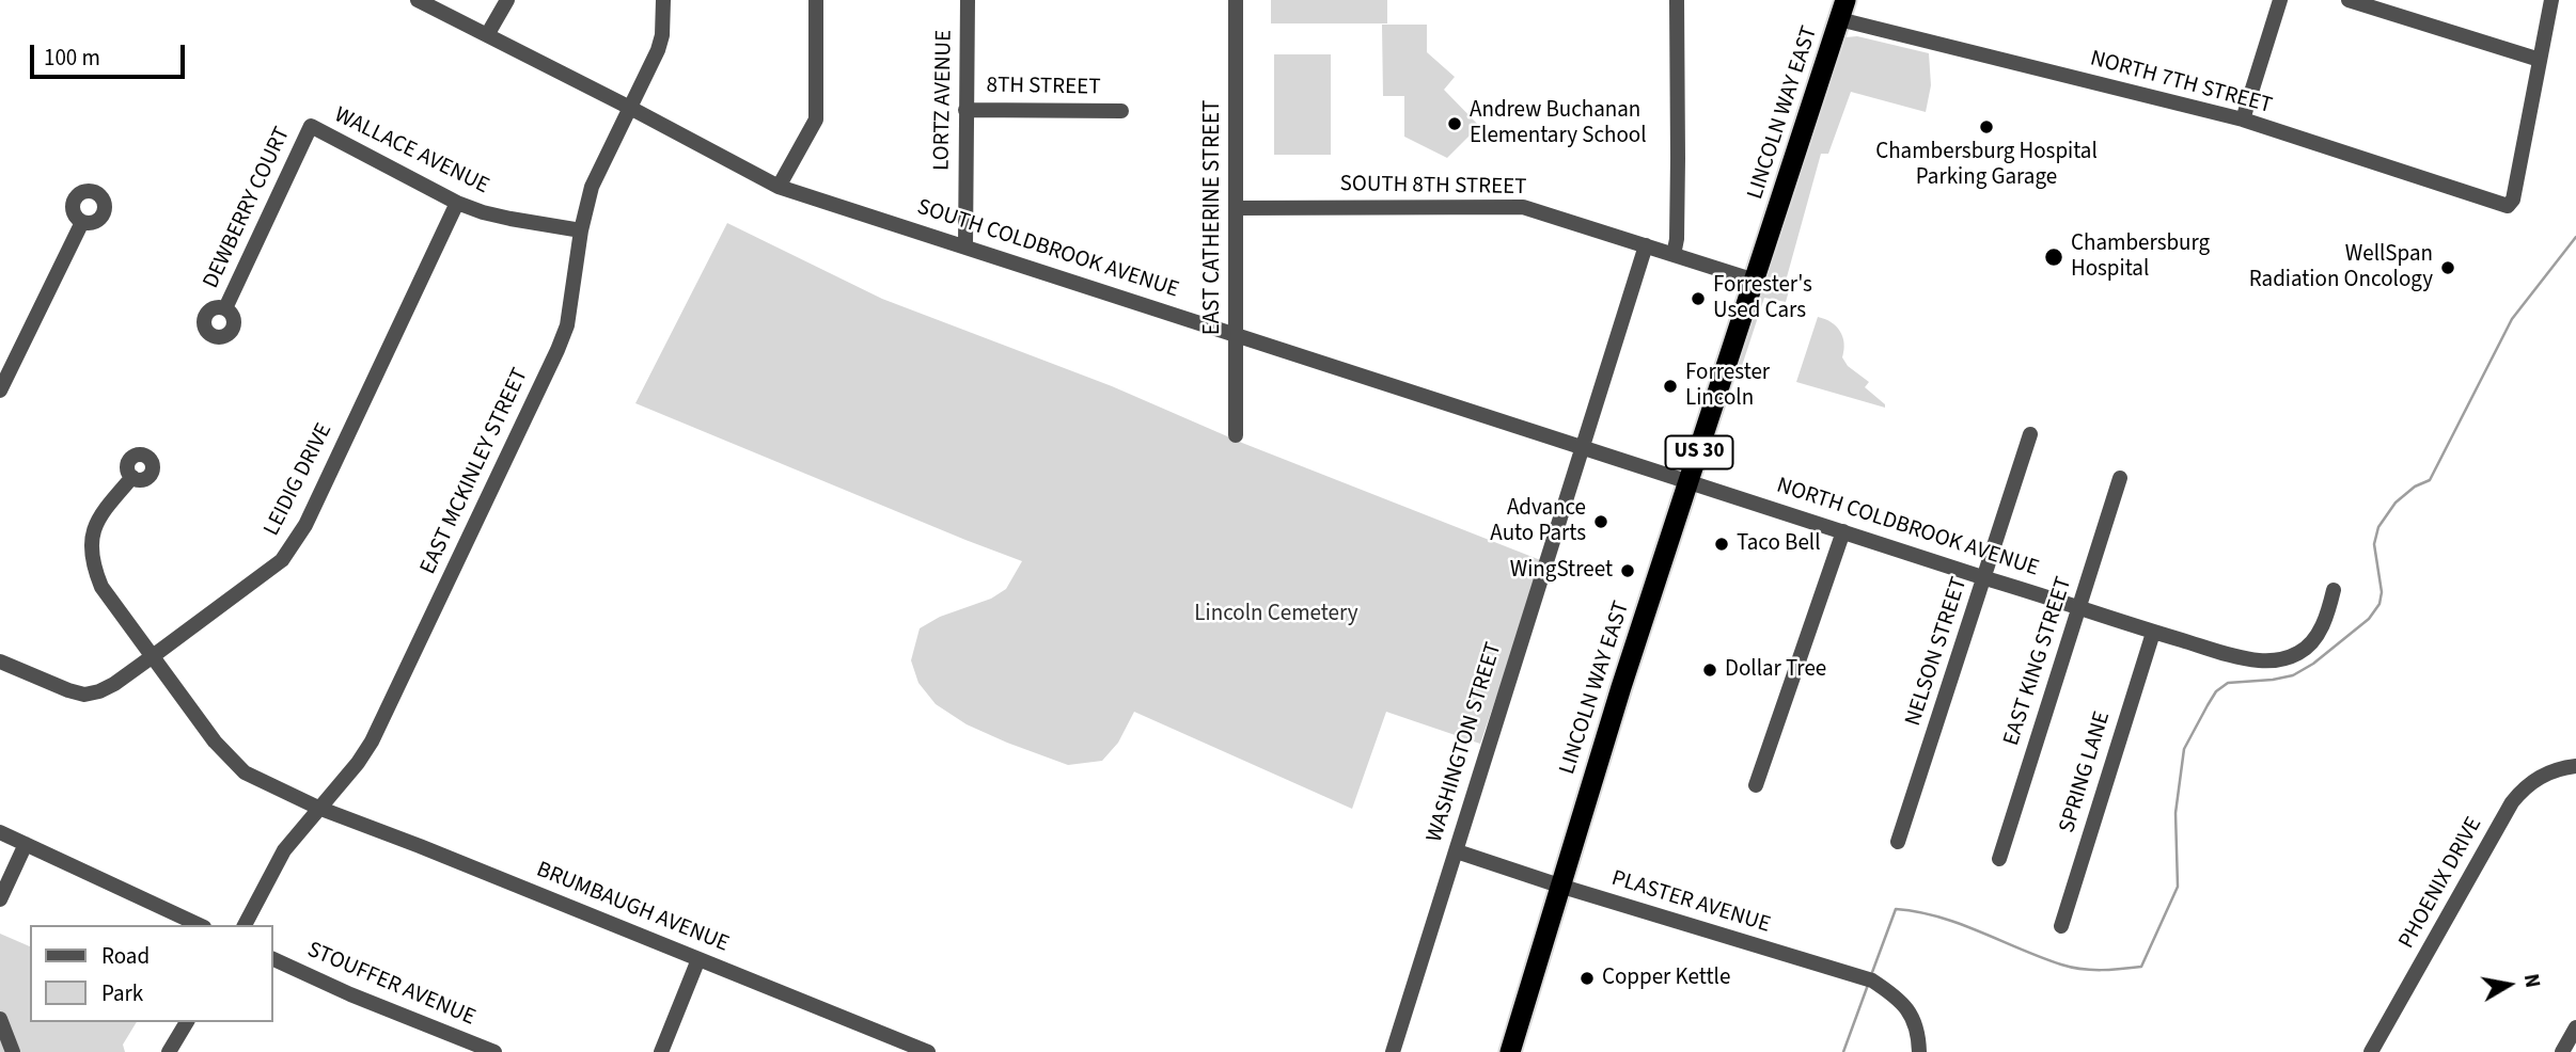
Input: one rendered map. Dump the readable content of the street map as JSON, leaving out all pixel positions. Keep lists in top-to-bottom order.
{
  "streets": {
    "highway": ["LINCOLN WAY EAST", "US 30"],
    "street": [
      "NORTH 7TH STREET",
      "8TH STREET",
      "LORTZ AVENUE",
      "WALLACE AVENUE",
      "SOUTH 8TH STREET",
      "DEWBERRY COURT",
      "EAST CATHERINE STREET",
      "SOUTH COLDBROOK AVENUE",
      "EAST MCKINLEY STREET",
      "LEIDIG DRIVE",
      "NORTH COLDBROOK AVENUE",
      "NELSON STREET",
      "EAST KING STREET",
      "WASHINGTON STREET",
      "SPRING LANE",
      "PHOENIX DRIVE",
      "PLASTER AVENUE",
      "BRUMBAUGH AVENUE",
      "STOUFFER AVENUE"
    ]
  },
  "crossings": [
    ["NORTH 7TH STREET", "LINCOLN WAY EAST"],
    ["8TH STREET", "LORTZ AVENUE"],
    ["LORTZ AVENUE", "SOUTH COLDBROOK AVENUE"],
    ["LINCOLN WAY EAST", "SOUTH 8TH STREET"],
    ["LINCOLN WAY EAST", "SOUTH COLDBROOK AVENUE"],
    ["LINCOLN WAY EAST", "NORTH COLDBROOK AVENUE"],
    ["LINCOLN WAY EAST", "PLASTER AVENUE"],
    ["WALLACE AVENUE", "DEWBERRY COURT"],
    ["WALLACE AVENUE", "EAST MCKINLEY STREET"],
    ["WALLACE AVENUE", "LEIDIG DRIVE"],
    ["SOUTH 8TH STREET", "EAST CATHERINE STREET"],
    ["SOUTH 8TH STREET", "WASHINGTON STREET"],
    ["EAST CATHERINE STREET", "SOUTH COLDBROOK AVENUE"],
    ["SOUTH COLDBROOK AVENUE", "EAST MCKINLEY STREET"],
    ["SOUTH COLDBROOK AVENUE", "NORTH COLDBROOK AVENUE"],
    ["SOUTH COLDBROOK AVENUE", "WASHINGTON STREET"],
    ["EAST MCKINLEY STREET", "BRUMBAUGH AVENUE"],
    ["LEIDIG DRIVE", "BRUMBAUGH AVENUE"],
    ["NORTH COLDBROOK AVENUE", "NELSON STREET"],
    ["NORTH COLDBROOK AVENUE", "EAST KING STREET"],
    ["NORTH COLDBROOK AVENUE", "SPRING LANE"],
    ["WASHINGTON STREET", "PLASTER AVENUE"]
  ],
  "parks": ["Lincoln Cemetery"],
  "places": [
    "Andrew Buchanan Elementary School",
    "Chambersburg Hospital Parking Garage",
    "Chambersburg Hospital",
    "WellSpan Radiation Oncology",
    "Forrester's Used Cars",
    "Forrester Lincoln",
    "Advance Auto Parts",
    "Taco Bell",
    "WingStreet",
    "Dollar Tree",
    "Copper Kettle"
  ],
  "legend": ["Road", "Park"],
  "scale_bar": "100 m",
  "north": "right"
}
